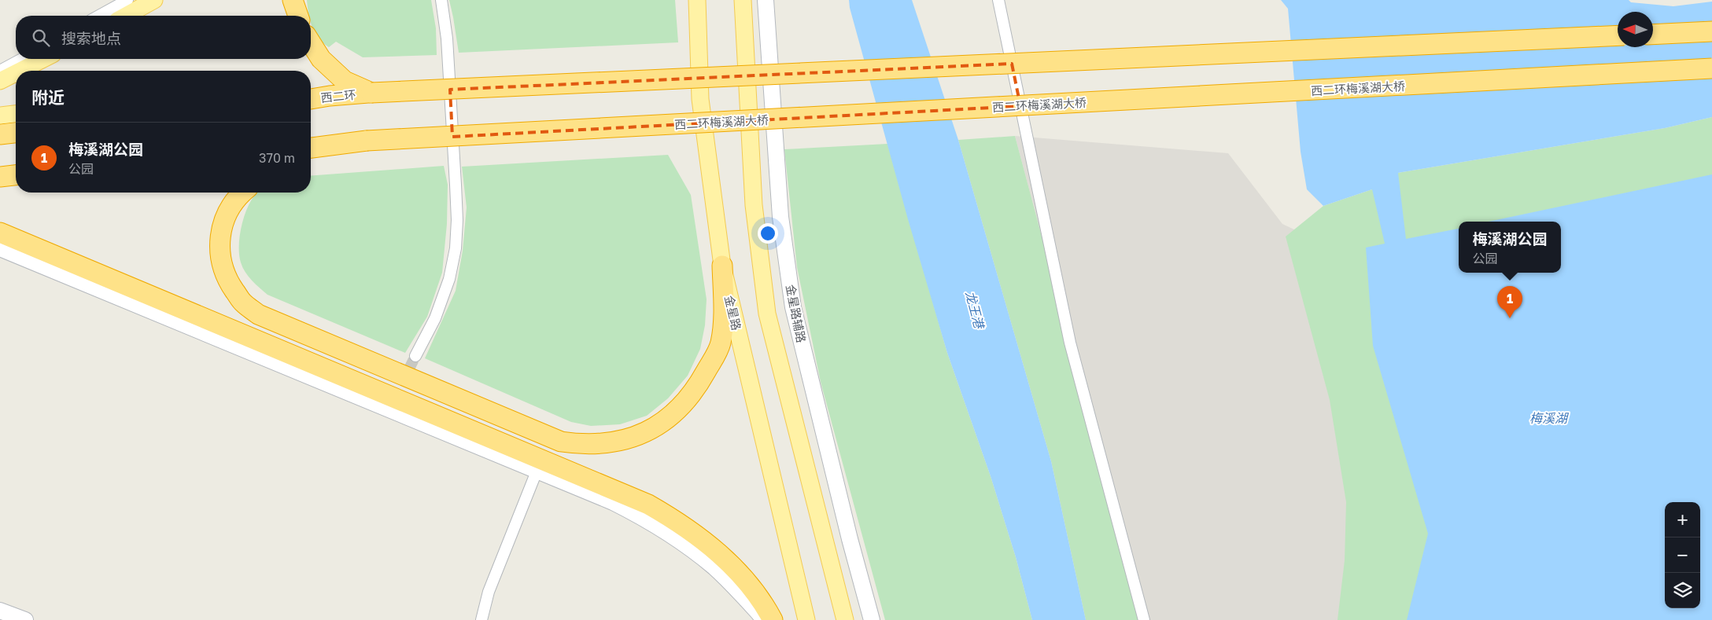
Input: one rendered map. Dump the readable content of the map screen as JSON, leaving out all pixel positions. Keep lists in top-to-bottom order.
{
  "streets": {
    "highway": ["西二环梅溪湖大桥", "西二环"],
    "main road": ["金星路"],
    "street": ["金星路辅路"]
  },
  "water": ["龙王港", "梅溪湖"],
  "north": "left",
  "page": {
    "search": "搜索地点",
    "heading": "附近",
    "list": [
      {
        "mark": "1",
        "name": "梅溪湖公园",
        "note": "公园",
        "value": "370 m"
      }
    ],
    "popup": ["梅溪湖公园", "公园"],
    "pins": "1",
    "map_buttons": ["+", "−"]
  }
}
